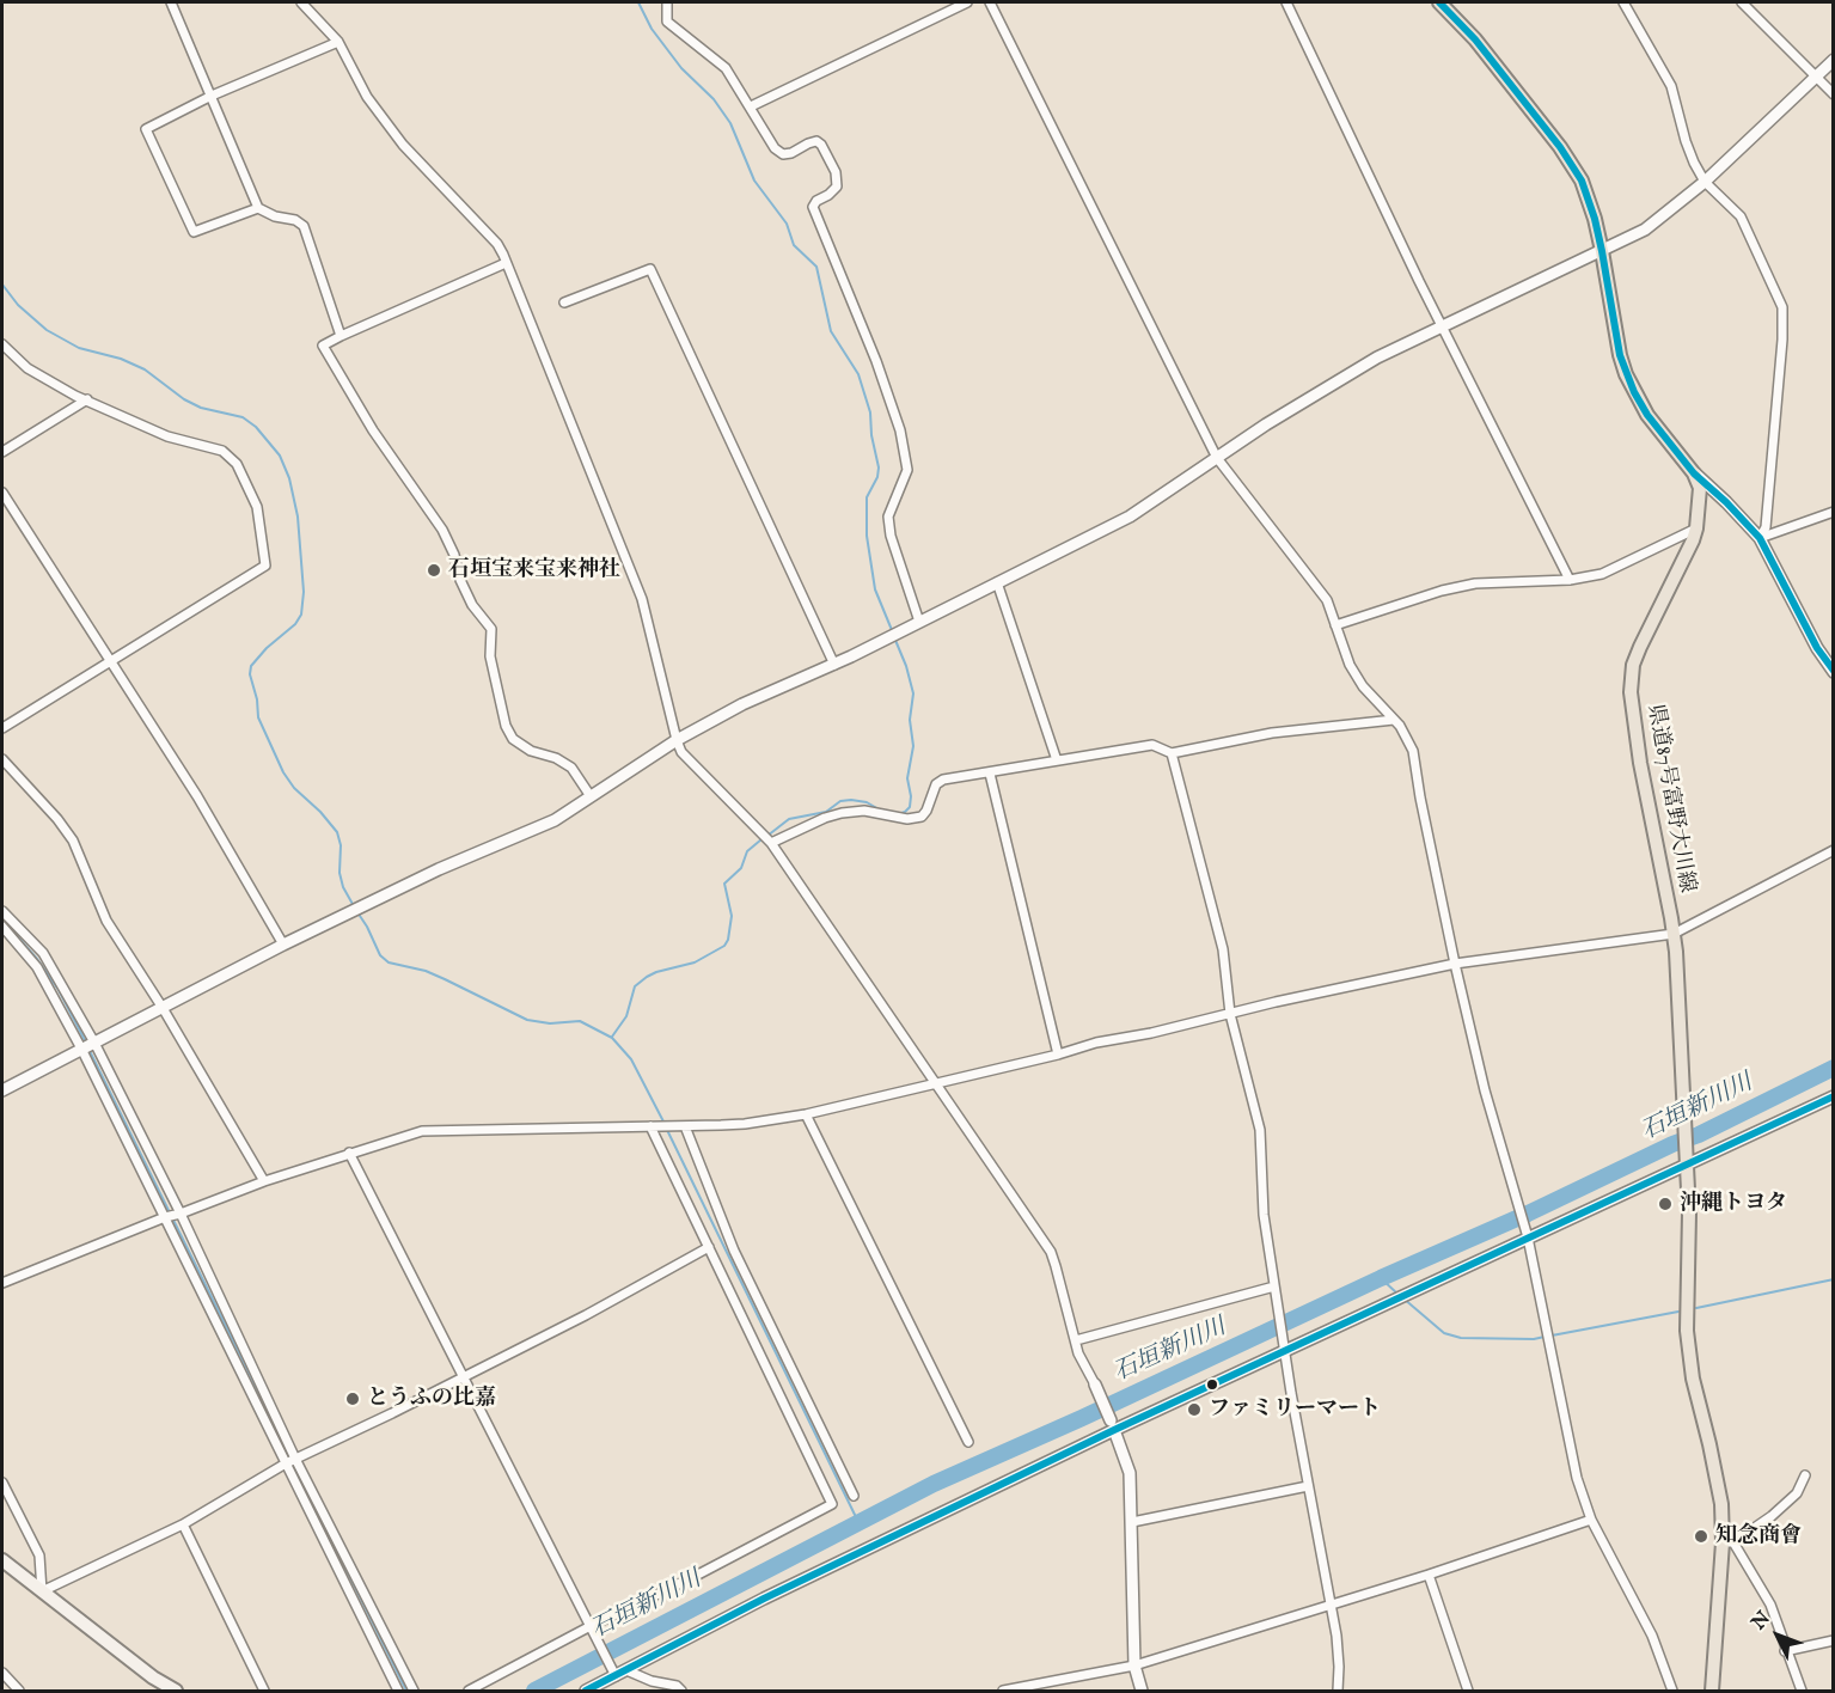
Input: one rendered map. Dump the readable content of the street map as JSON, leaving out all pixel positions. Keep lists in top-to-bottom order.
{
  "streets": {
    "main road": ["県道87号富野大川線"]
  },
  "water": ["石垣新川川"],
  "places": [
    "石垣宝来宝来神社",
    "沖縄トヨタ",
    "とうふの比嘉",
    "ファミリーマート",
    "知念商會"
  ],
  "north": "top left"
}
